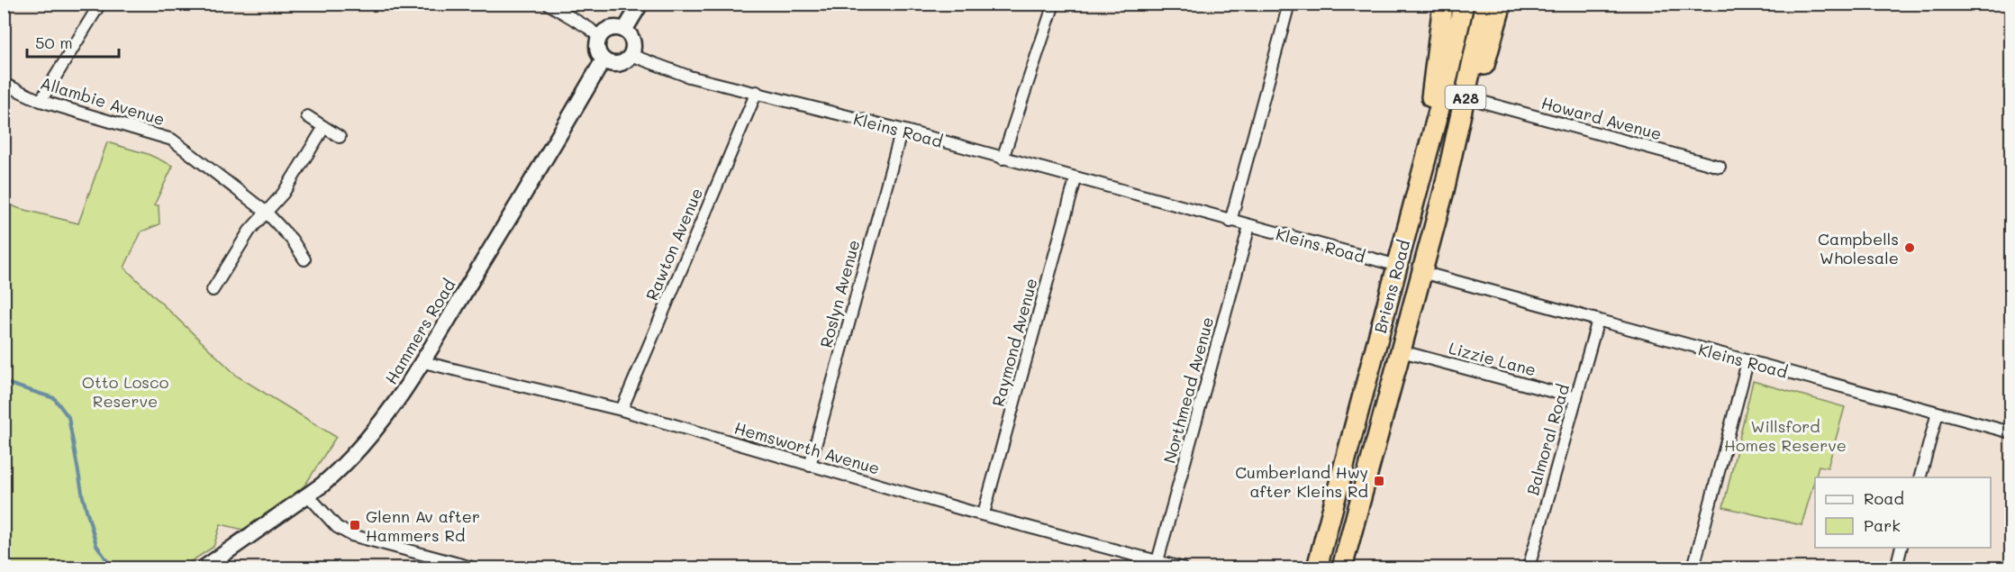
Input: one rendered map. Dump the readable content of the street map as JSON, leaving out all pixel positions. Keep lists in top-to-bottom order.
{
  "streets": {
    "highway": ["A28", "Kleins Road", "Briens Road"],
    "street": [
      "Allambie Avenue",
      "Howard Avenue",
      "Rawton Avenue",
      "Roslyn Avenue",
      "Hammers Road",
      "Raymond Avenue",
      "Lizzie Lane",
      "Northmead Avenue",
      "Balmoral Road",
      "Hemsworth Avenue"
    ]
  },
  "crossings": [
    ["A28", "Briens Road"],
    ["Kleins Road", "Rawton Avenue"],
    ["Kleins Road", "Briens Road"],
    ["Kleins Road", "Roslyn Avenue"],
    ["Kleins Road", "Hammers Road"],
    ["Kleins Road", "Raymond Avenue"],
    ["Kleins Road", "Northmead Avenue"],
    ["Kleins Road", "Balmoral Road"],
    ["Rawton Avenue", "Hemsworth Avenue"],
    ["Briens Road", "Lizzie Lane"],
    ["Roslyn Avenue", "Hemsworth Avenue"],
    ["Hammers Road", "Hemsworth Avenue"],
    ["Raymond Avenue", "Hemsworth Avenue"],
    ["Lizzie Lane", "Balmoral Road"],
    ["Northmead Avenue", "Hemsworth Avenue"]
  ],
  "parks": ["Otto Losco Reserve", "Willsford Homes Reserve"],
  "places": {
    "other": ["Campbells Wholesale"],
    "transit": ["Cumberland Hwy after Kleins Rd", "Glenn Av after Hammers Rd"]
  },
  "legend": ["Road", "Park"],
  "scale_bar": "50 m"
}
